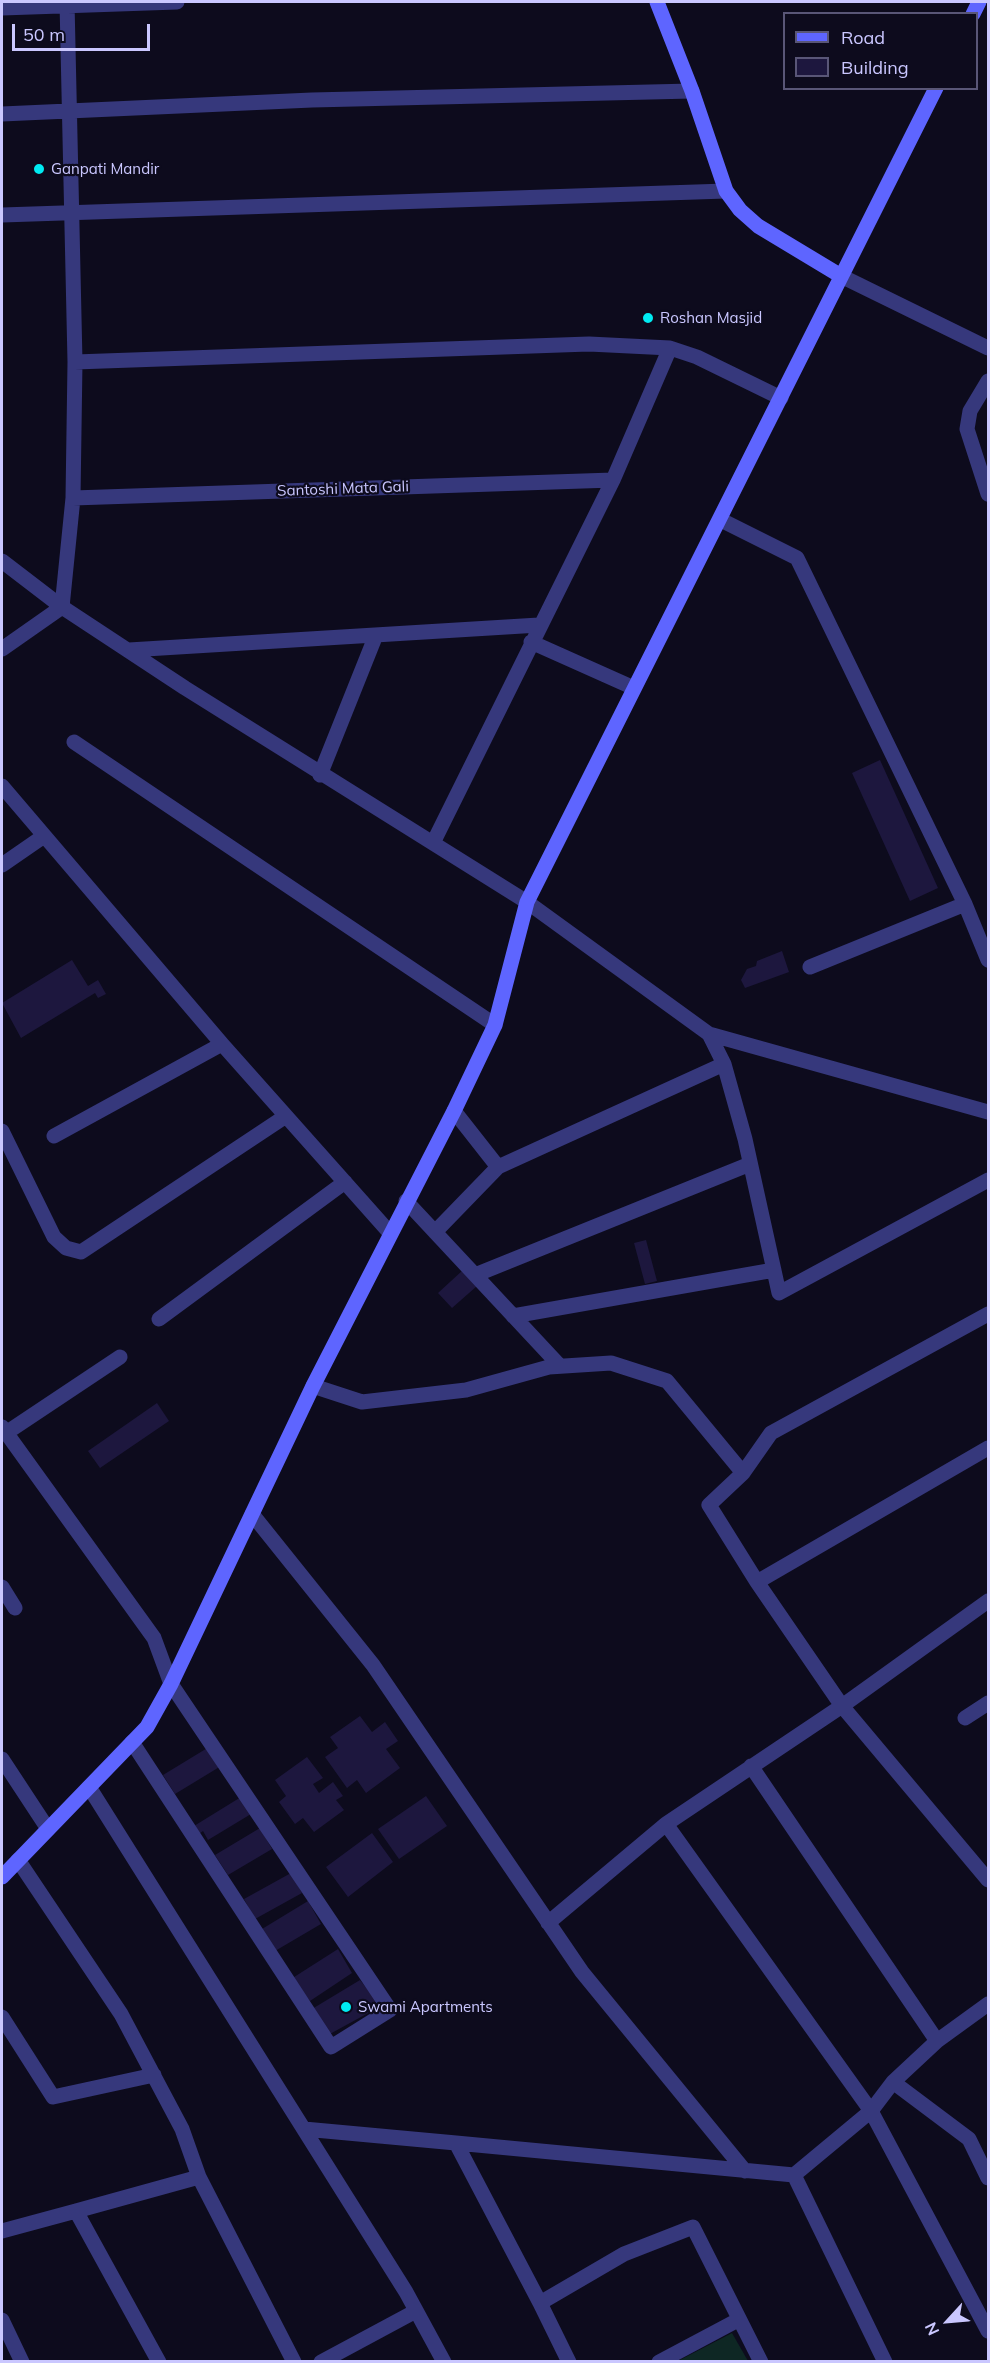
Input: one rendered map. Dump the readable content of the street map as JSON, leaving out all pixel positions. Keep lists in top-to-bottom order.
{
  "streets": {
    "street": ["Santoshi Mata Gali"]
  },
  "places": ["Ganpati Mandir", "Roshan Masjid", "Swami Apartments"],
  "legend": ["Road", "Building"],
  "scale_bar": "50 m",
  "north": "bottom left"
}
